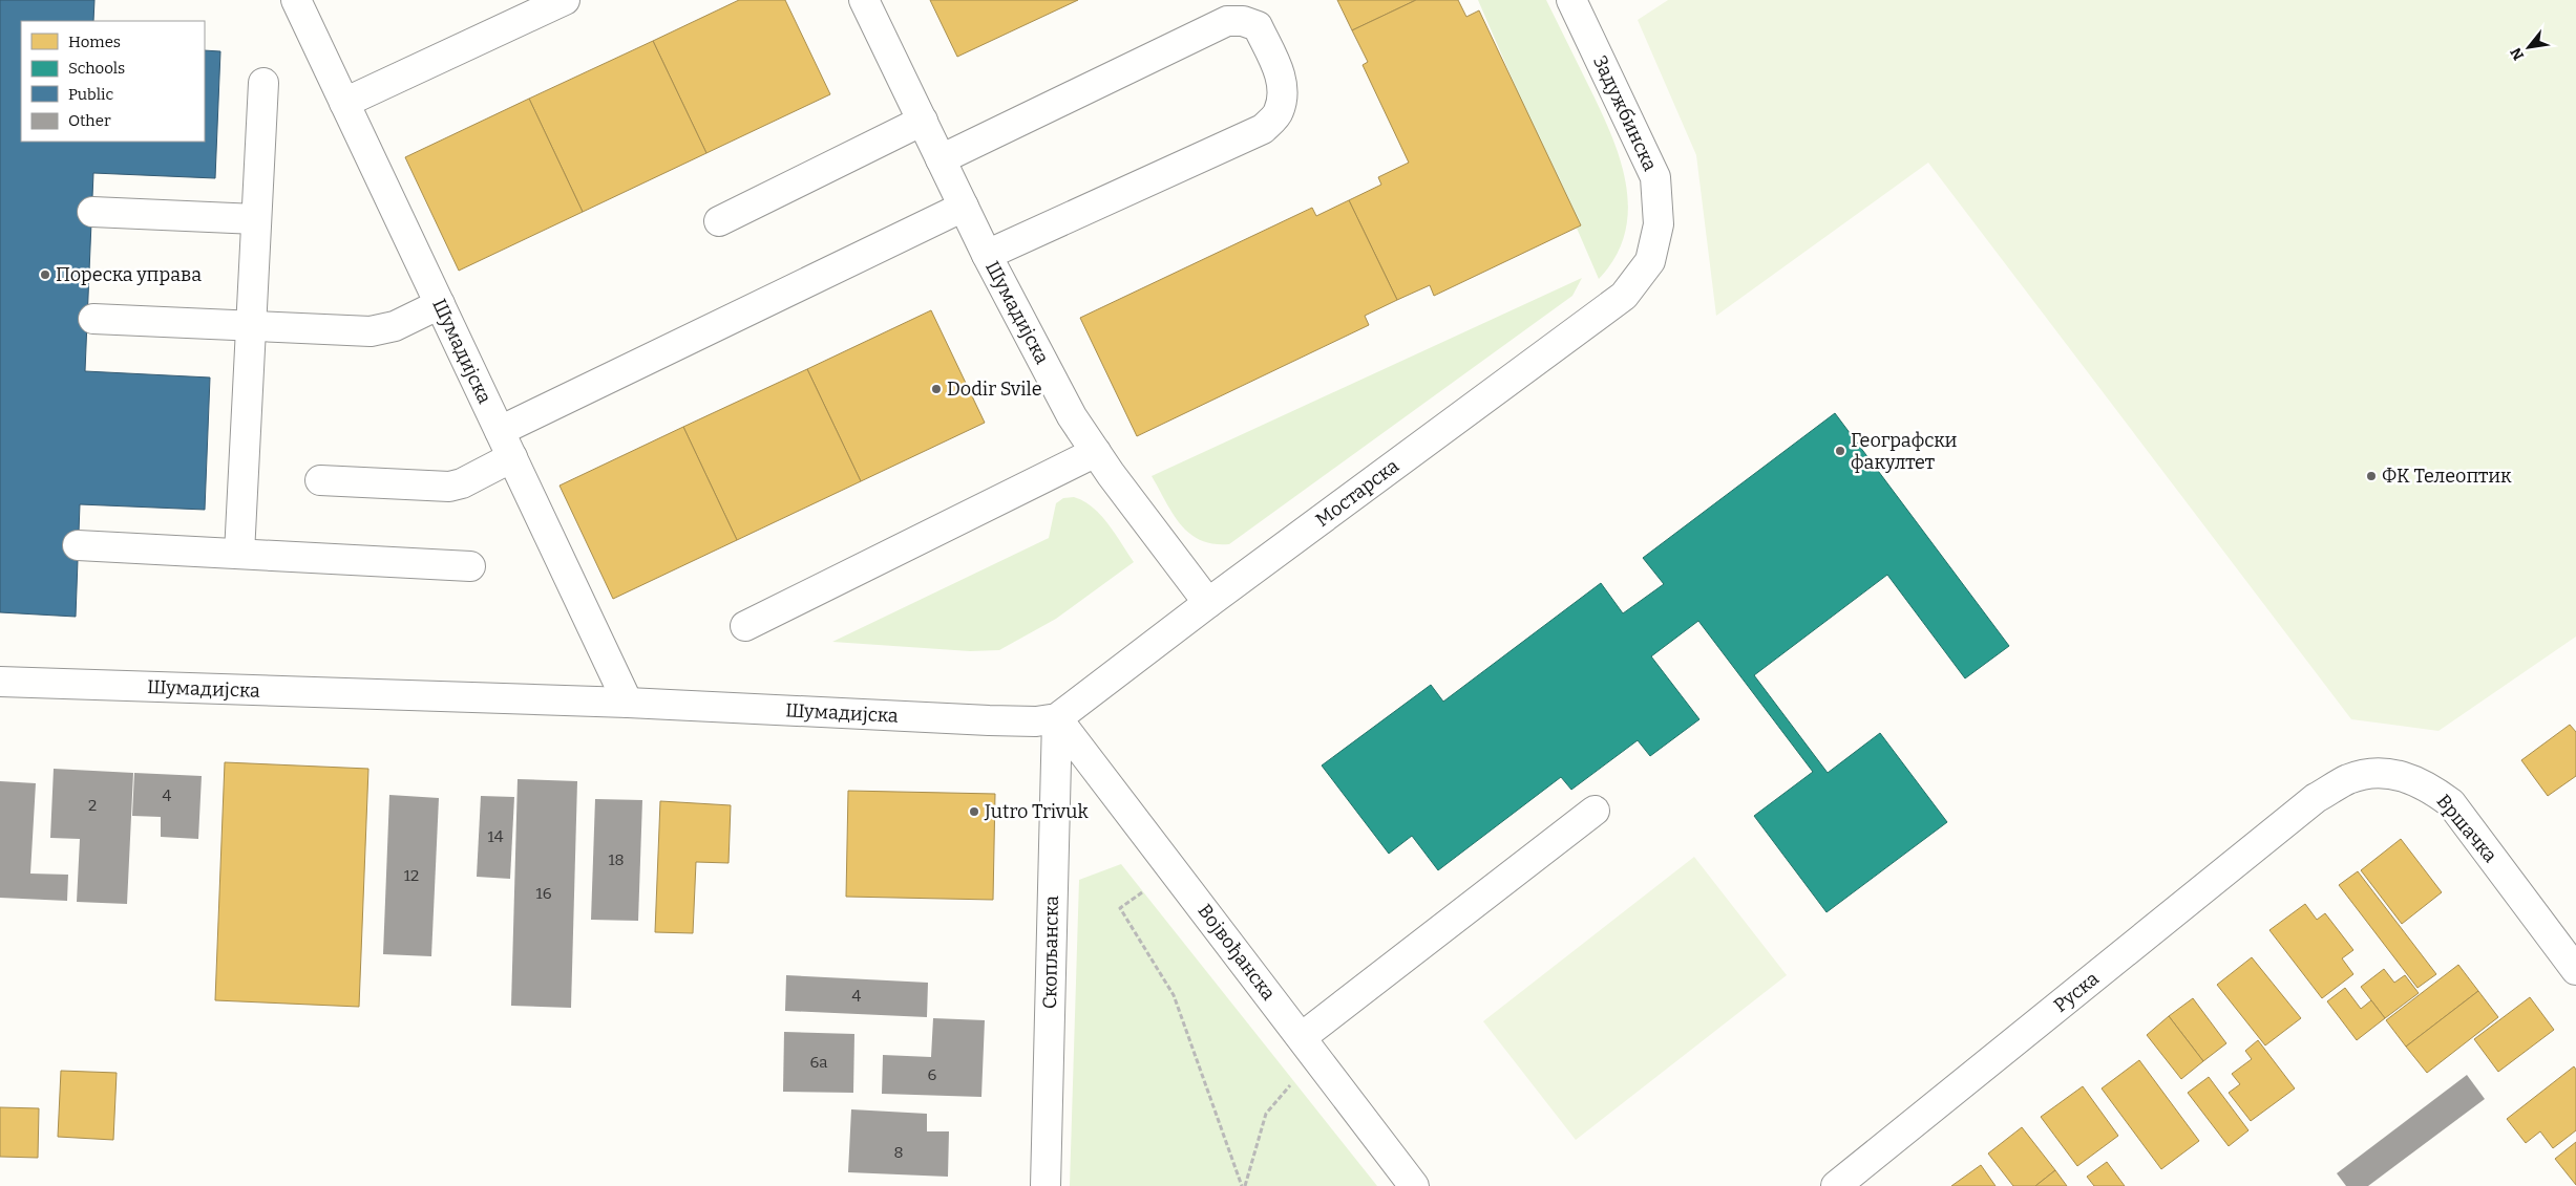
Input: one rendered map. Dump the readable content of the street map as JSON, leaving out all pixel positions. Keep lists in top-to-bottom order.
{
  "streets": {
    "street": [
      "Задужбинска",
      "Шумадијска",
      "Мостарска",
      "Вршачка",
      "Скопљанска",
      "Војвођанска",
      "Руска"
    ]
  },
  "crossings": [
    ["Задужбинска", "Мостарска"],
    ["Шумадијска", "Мостарска"],
    ["Шумадијска", "Скопљанска"],
    ["Шумадијска", "Војвођанска"],
    ["Мостарска", "Скопљанска"],
    ["Мостарска", "Војвођанска"],
    ["Вршачка", "Руска"],
    ["Скопљанска", "Војвођанска"]
  ],
  "places": [
    "Пореска управа",
    "Dodir Svile",
    "Географски факултет",
    "ФК Телеоптик",
    "Jutro Trivuk"
  ],
  "house_numbers": [
    "4",
    "2",
    "14",
    "18",
    "12",
    "16",
    "4",
    "6a",
    "6",
    "8"
  ],
  "legend": [
    "Homes",
    "Schools",
    "Public",
    "Other"
  ],
  "north": "bottom left"
}
